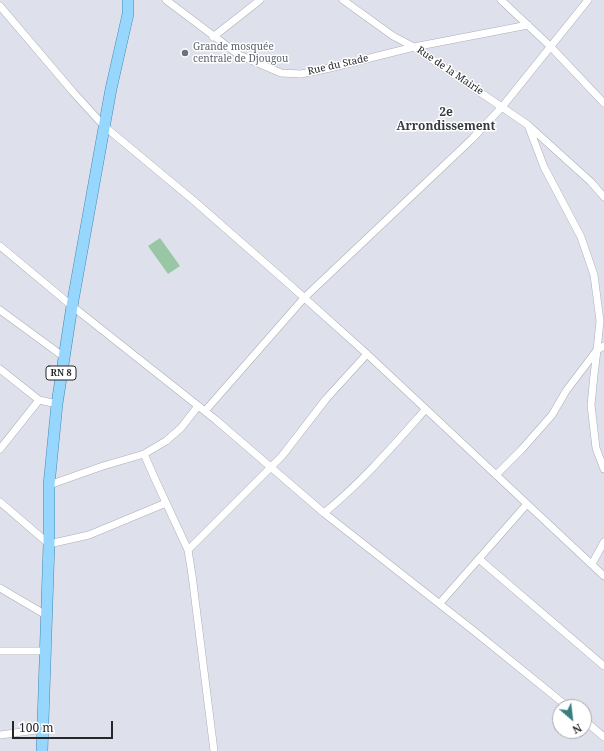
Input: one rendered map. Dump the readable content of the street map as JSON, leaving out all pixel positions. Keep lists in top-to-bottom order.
{
  "streets": {
    "main road": ["RN 8"],
    "street": ["Rue du Stade", "Rue de la Mairie"]
  },
  "crossings": [
    ["Rue du Stade", "Rue de la Mairie"]
  ],
  "districts": ["2e Arrondissement"],
  "places": ["Grande mosquée centrale de Djougou"],
  "scale_bar": "100 m",
  "north": "bottom right"
}
